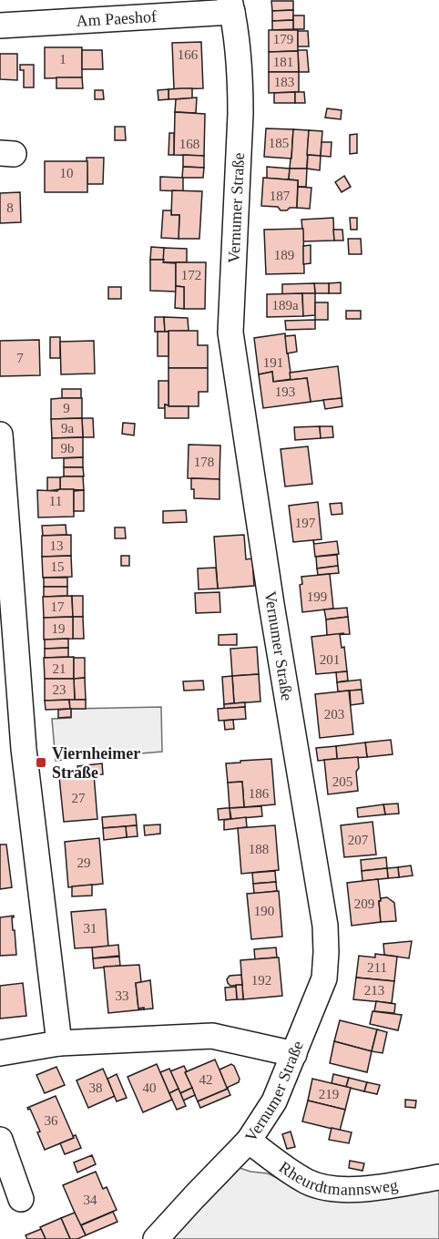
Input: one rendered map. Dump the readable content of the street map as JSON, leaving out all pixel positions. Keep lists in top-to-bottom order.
{
  "streets": {
    "street": ["Am Paeshof", "Vernumer Straße", "Rheurdtmannsweg"]
  },
  "crossings": [
    ["Am Paeshof", "Vernumer Straße"],
    ["Vernumer Straße", "Rheurdtmannsweg"]
  ],
  "places": {
    "transit": ["Viernheimer Straße"]
  },
  "house_numbers": [
    "179",
    "166",
    "1",
    "181",
    "183",
    "185",
    "168",
    "10",
    "187",
    "8",
    "189",
    "172",
    "189a",
    "7",
    "191",
    "193",
    "9",
    "9a",
    "9b",
    "178",
    "11",
    "197",
    "13",
    "15",
    "199",
    "17",
    "19",
    "201",
    "21",
    "23",
    "203",
    "205",
    "186",
    "27",
    "207",
    "188",
    "29",
    "209",
    "190",
    "31",
    "211",
    "192",
    "213",
    "33",
    "42",
    "38",
    "40",
    "219",
    "36",
    "34"
  ]
}
